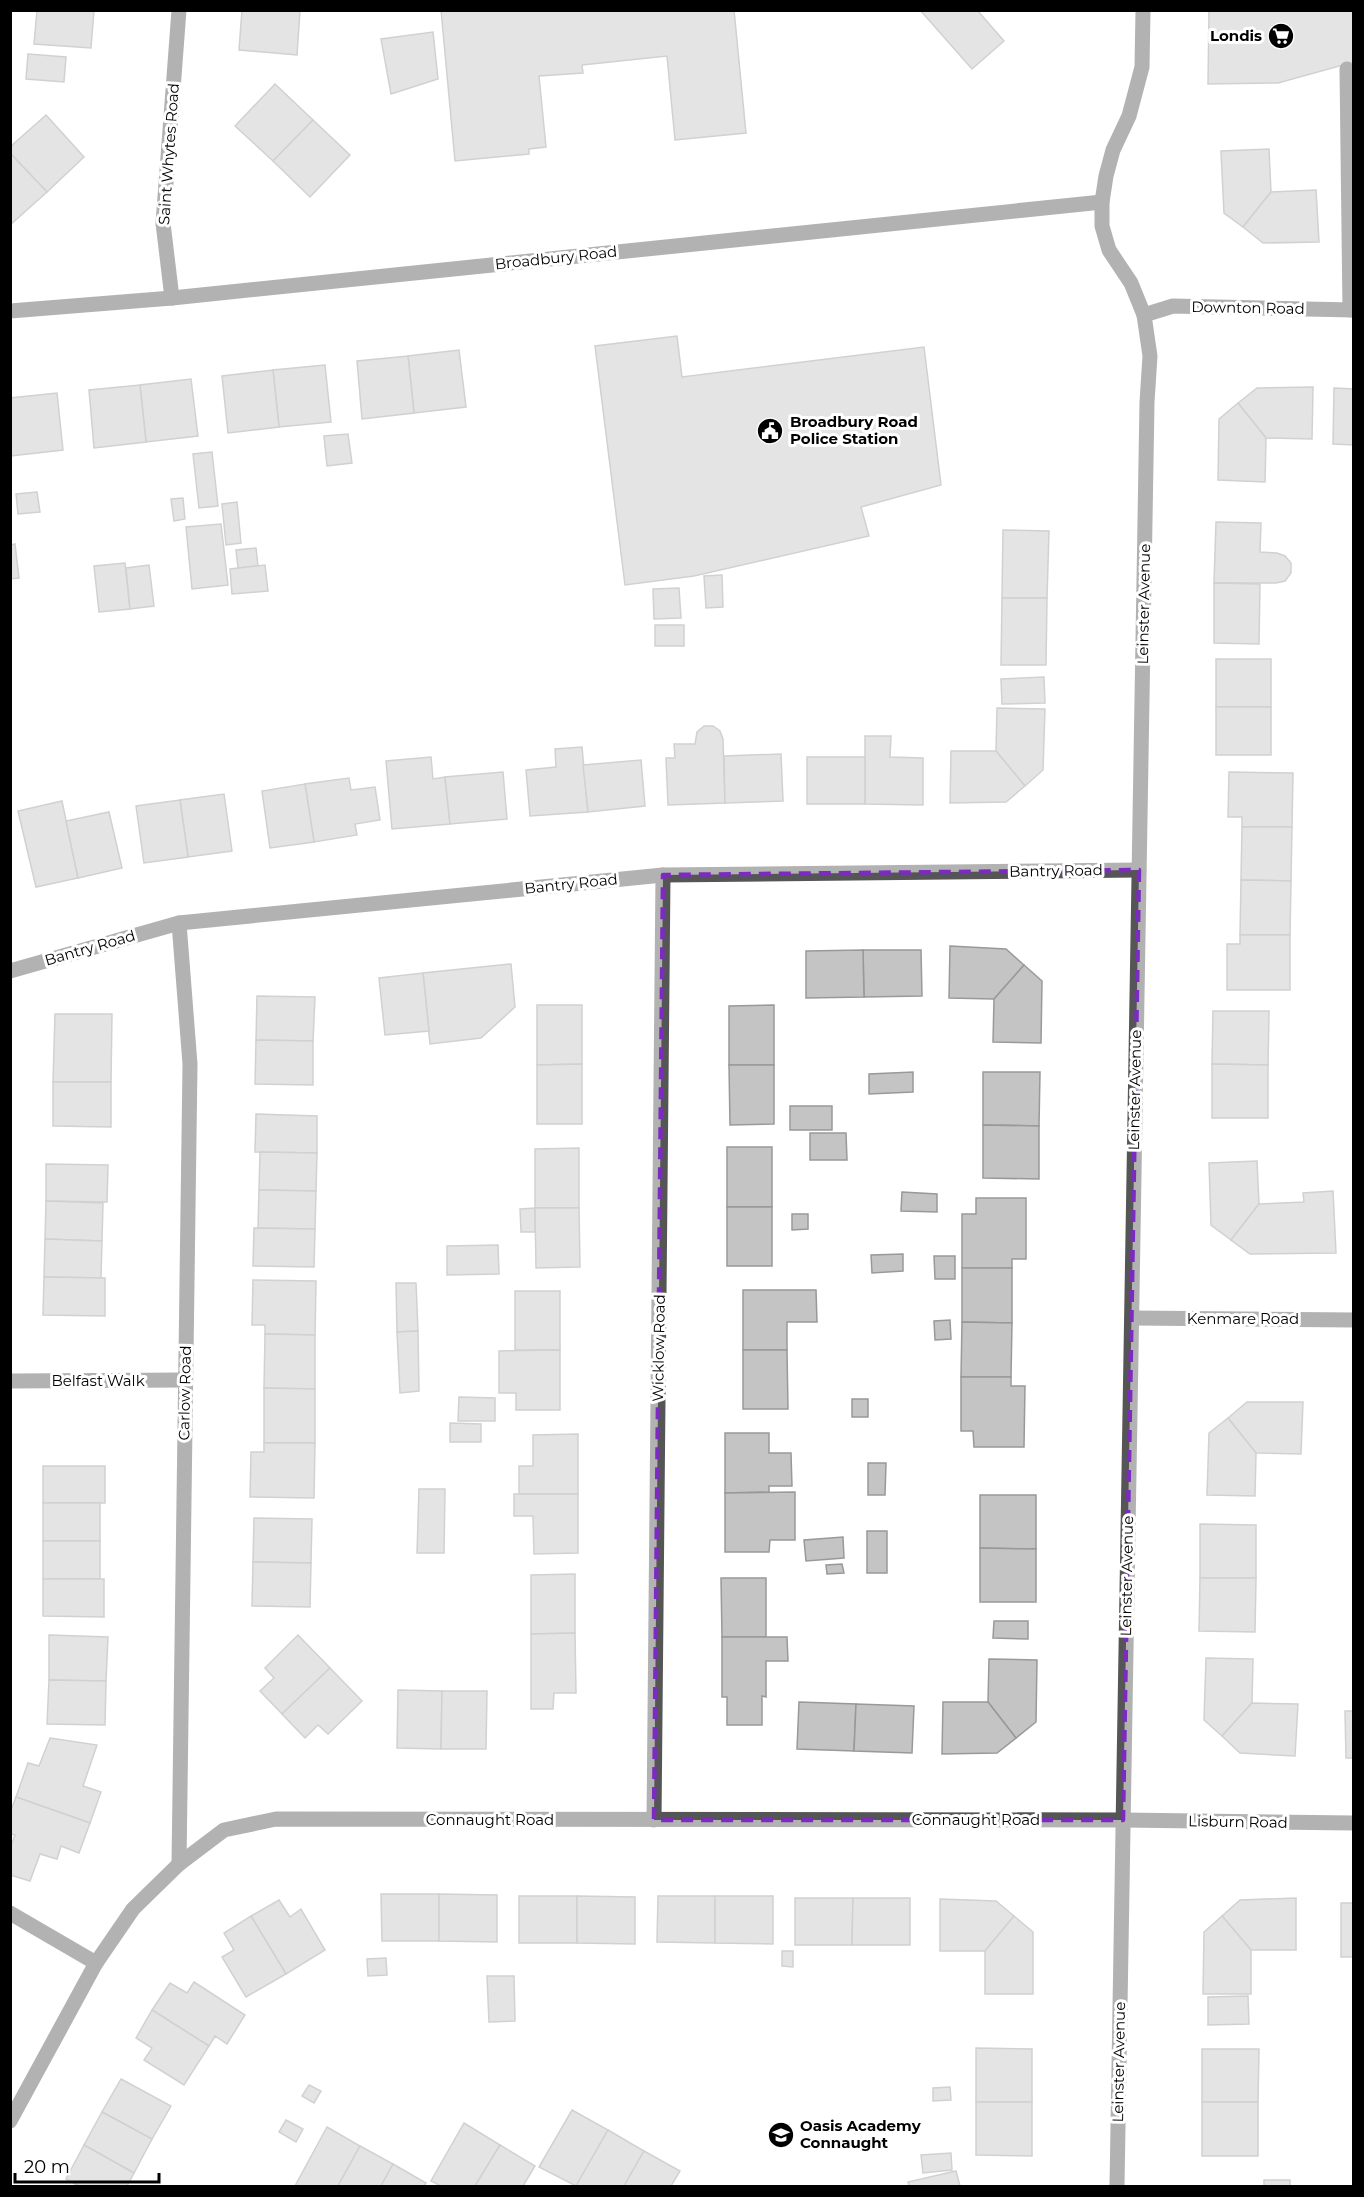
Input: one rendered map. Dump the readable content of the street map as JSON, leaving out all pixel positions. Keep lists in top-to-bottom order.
{
  "streets": {
    "street": [
      "Saint Whytes Road",
      "Broadbury Road",
      "Downton Road",
      "Leinster Avenue",
      "Bantry Road",
      "Kenmare Road",
      "Wicklow Road",
      "Belfast Walk",
      "Carlow Road",
      "Connaught Road",
      "Lisburn Road"
    ]
  },
  "crossings": [
    ["Saint Whytes Road", "Broadbury Road"],
    ["Broadbury Road", "Leinster Avenue"],
    ["Downton Road", "Leinster Avenue"],
    ["Leinster Avenue", "Bantry Road"],
    ["Leinster Avenue", "Kenmare Road"],
    ["Leinster Avenue", "Connaught Road"],
    ["Leinster Avenue", "Lisburn Road"],
    ["Bantry Road", "Wicklow Road"],
    ["Bantry Road", "Carlow Road"],
    ["Wicklow Road", "Connaught Road"],
    ["Belfast Walk", "Carlow Road"],
    ["Carlow Road", "Connaught Road"],
    ["Connaught Road", "Lisburn Road"]
  ],
  "places": {
    "supermarket": ["Londis"],
    "public building": ["Broadbury Road Police Station"],
    "school or university": ["Oasis Academy Connaught"]
  },
  "scale_bar": "20 m"
}
